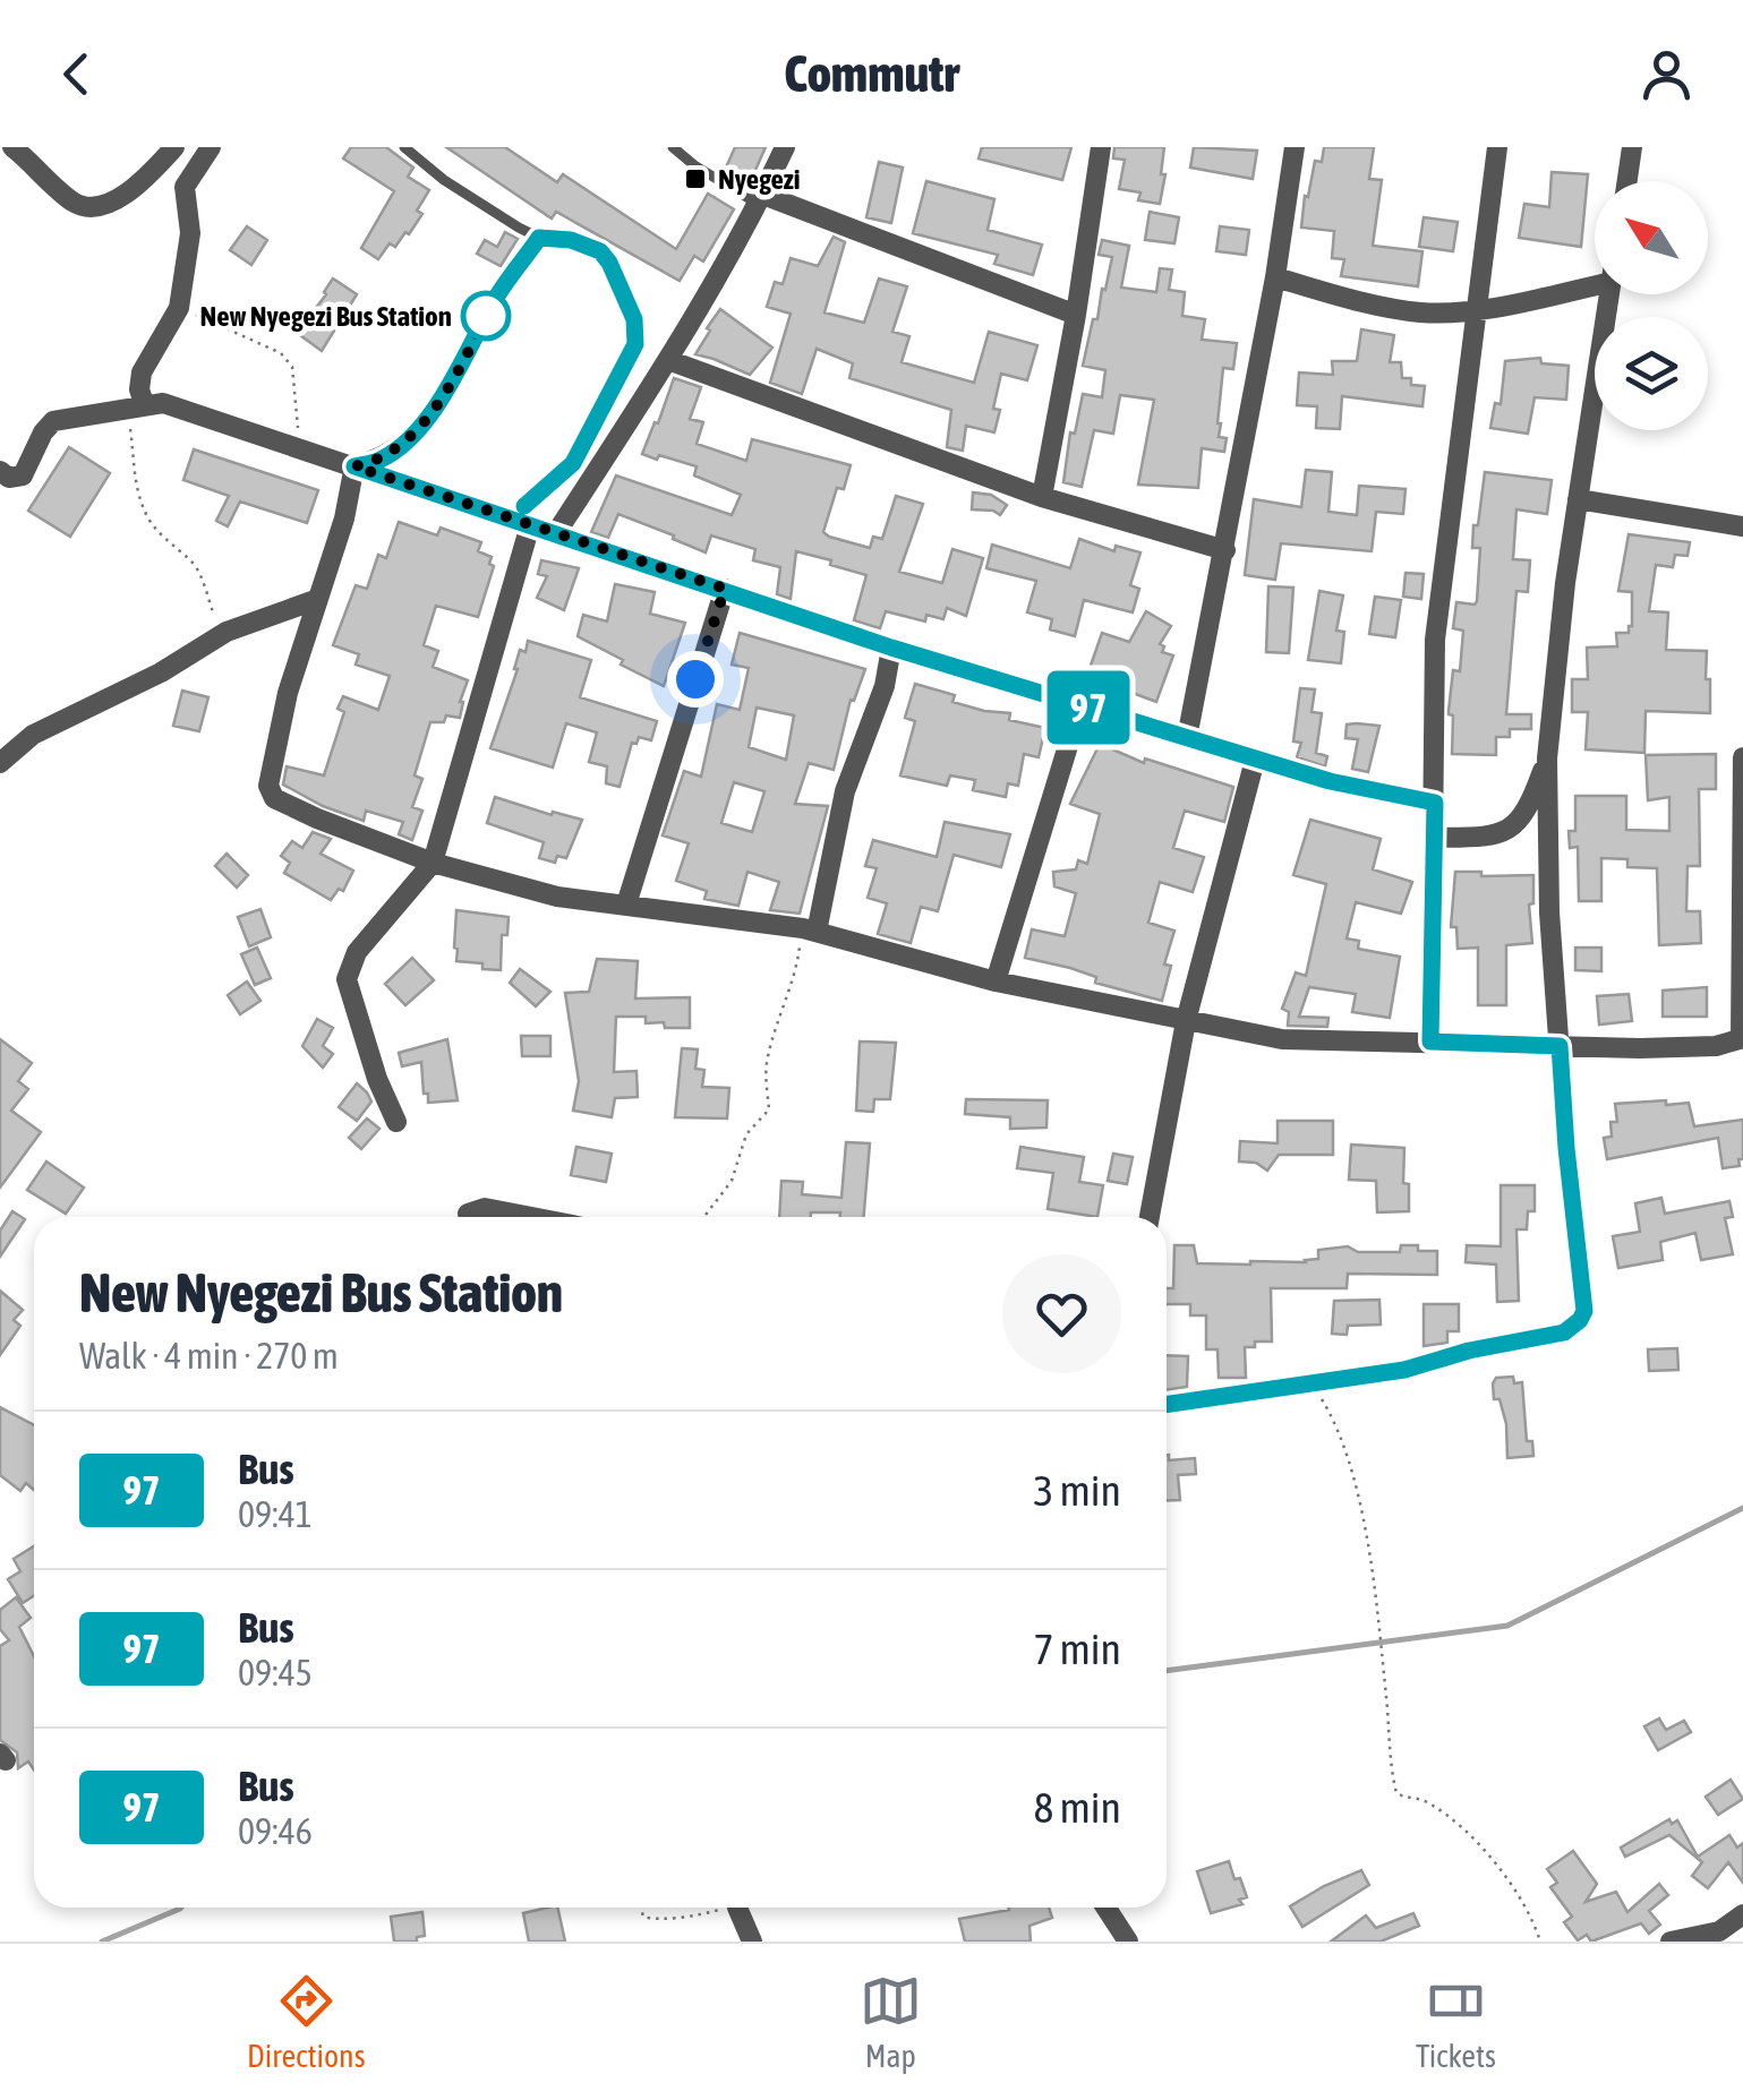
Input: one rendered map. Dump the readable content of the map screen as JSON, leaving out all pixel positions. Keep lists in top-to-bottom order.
{
  "places": {
    "transit": ["Nyegezi"],
    "other": ["New Nyegezi Bus Station"]
  },
  "lines": ["bus line 97"],
  "north": "top left",
  "page": {
    "header": "Commutr",
    "on_map": "97",
    "heading": ["New Nyegezi Bus Station", "Walk · 4 min · 270 m"],
    "list": [
      {
        "mark": "97",
        "name": "Bus",
        "note": "09:41",
        "value": "3 min"
      },
      {
        "mark": "97",
        "name": "Bus",
        "note": "09:45",
        "value": "7 min"
      },
      {
        "mark": "97",
        "name": "Bus",
        "note": "09:46",
        "value": "8 min"
      }
    ],
    "tabs": ["Directions", "Map", "Tickets"]
  }
}
